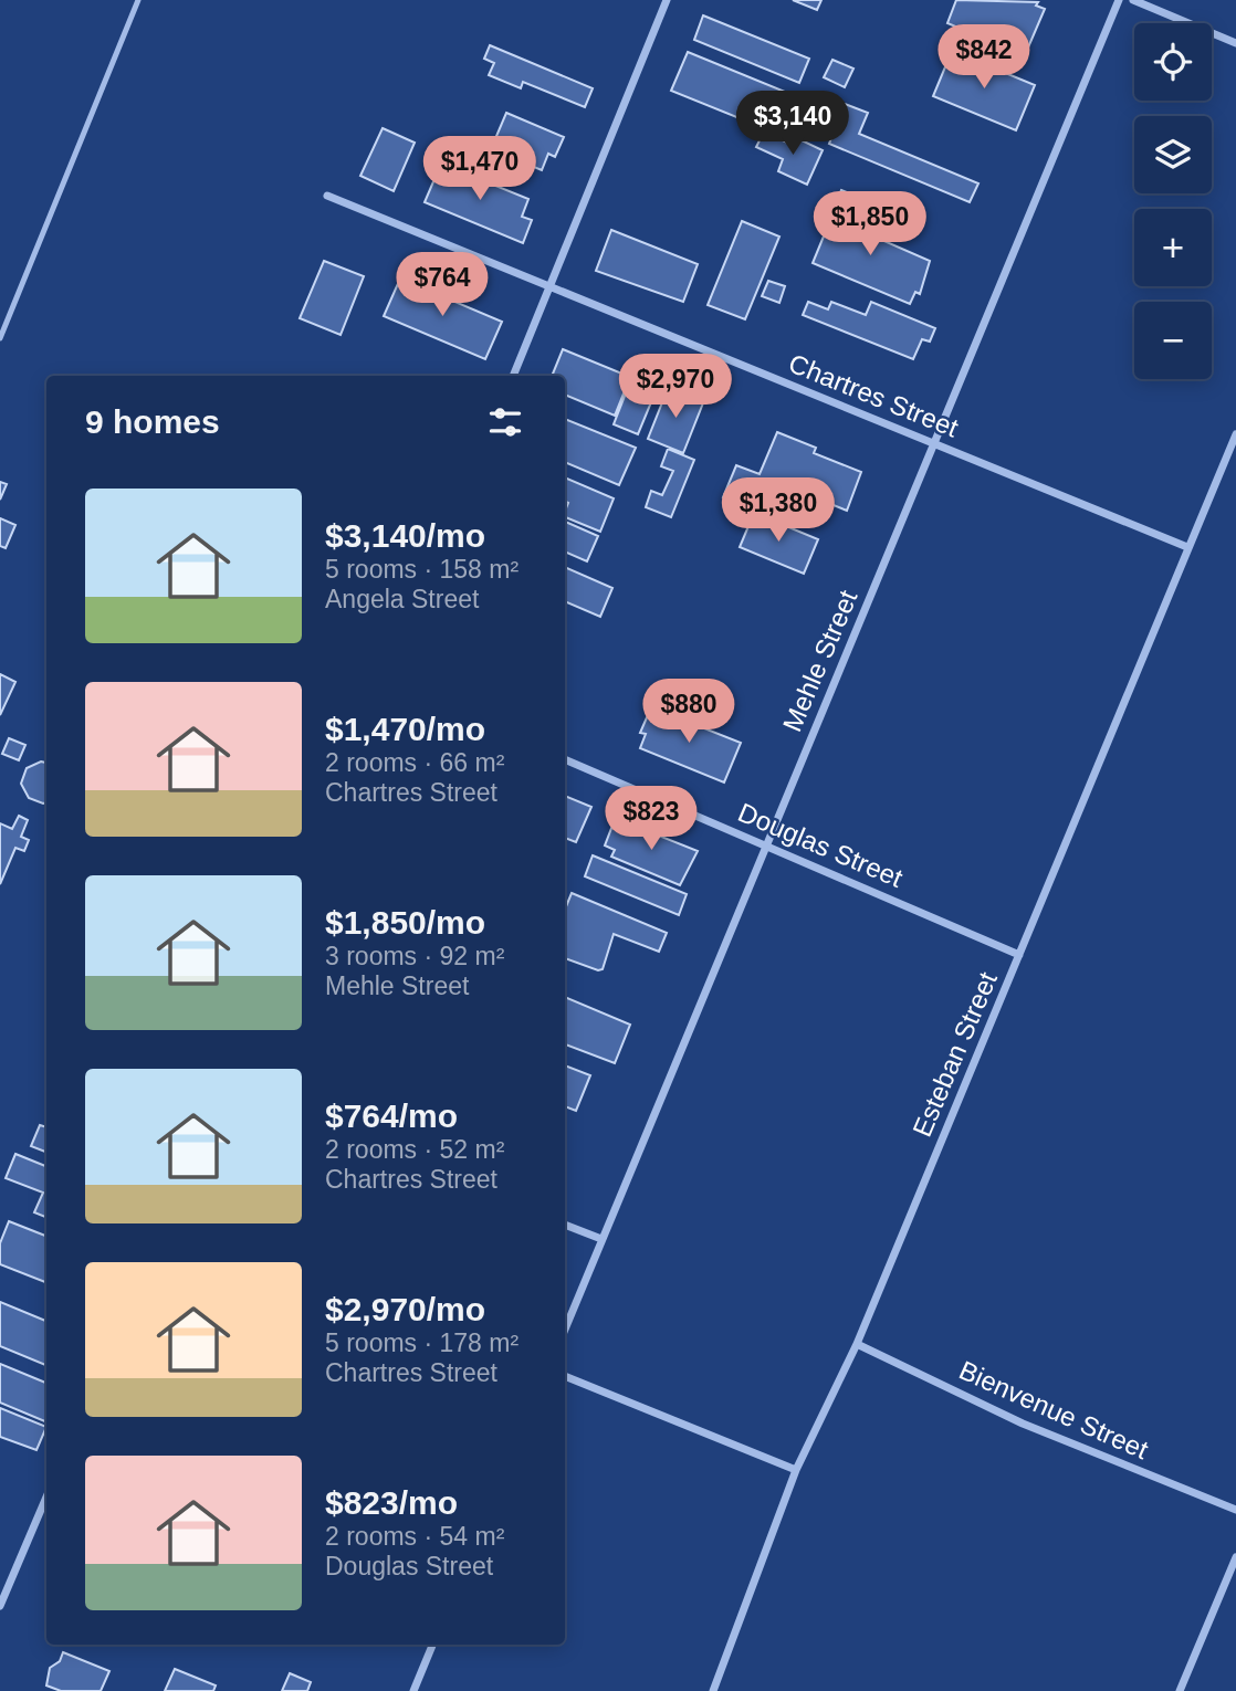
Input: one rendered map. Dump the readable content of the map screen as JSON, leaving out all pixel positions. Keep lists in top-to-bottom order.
{
  "streets": {
    "street": [
      "Chartres Street",
      "Mehle Street",
      "Douglas Street",
      "Esteban Street",
      "Bienvenue Street"
    ]
  },
  "crossings": [
    ["Chartres Street", "Mehle Street"],
    ["Chartres Street", "Esteban Street"],
    ["Mehle Street", "Douglas Street"],
    ["Douglas Street", "Esteban Street"],
    ["Esteban Street", "Bienvenue Street"]
  ],
  "page": {
    "map_buttons": ["+", "−"],
    "price": [
      "$842",
      "$3,140",
      "$1,470",
      "$1,850",
      "$764",
      "$2,970",
      "$1,380",
      "$880",
      "$823"
    ],
    "heading": "9 homes",
    "list": [
      {
        "name": "$3,140/mo",
        "note": "5 rooms · 158 m² · Angela Street"
      },
      {
        "name": "$1,470/mo",
        "note": "2 rooms · 66 m² · Chartres Street"
      },
      {
        "name": "$1,850/mo",
        "note": "3 rooms · 92 m² · Mehle Street"
      },
      {
        "name": "$764/mo",
        "note": "2 rooms · 52 m² · Chartres Street"
      },
      {
        "name": "$2,970/mo",
        "note": "5 rooms · 178 m² · Chartres Street"
      },
      {
        "name": "$823/mo",
        "note": "2 rooms · 54 m² · Douglas Street"
      }
    ]
  }
}
